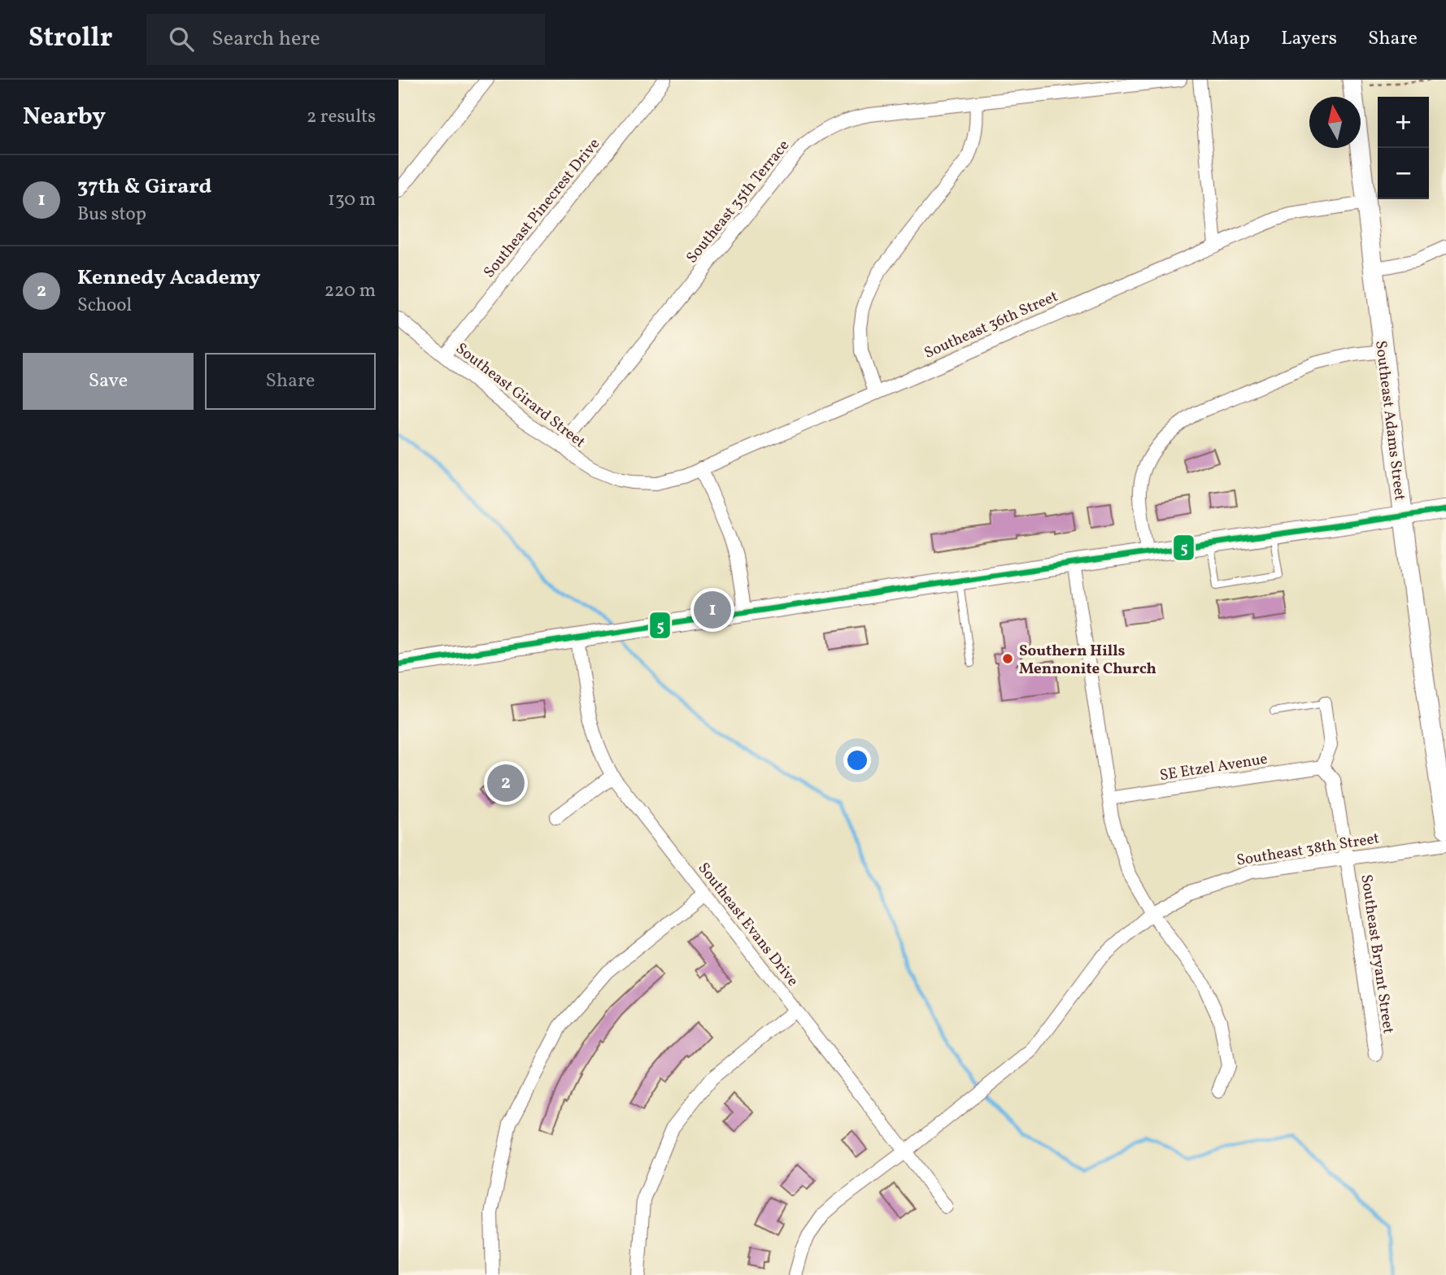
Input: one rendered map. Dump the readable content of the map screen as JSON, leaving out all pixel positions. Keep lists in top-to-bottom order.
{
  "streets": {
    "main road": ["Southeast Adams Street"],
    "street": [
      "Southeast 35th Terrace",
      "Southeast Pinecrest Drive",
      "Southeast 36th Street",
      "Southeast Girard Street",
      "SE Etzel Avenue",
      "Southeast 38th Street",
      "Southeast Evans Drive",
      "Southeast Bryant Street"
    ]
  },
  "crossings": [
    ["Southeast 35th Terrace", "Southeast Girard Street"],
    ["Southeast Pinecrest Drive", "Southeast Girard Street"],
    ["Southeast 36th Street", "Southeast Girard Street"],
    ["Southeast 36th Street", "Southeast Adams Street"],
    ["SE Etzel Avenue", "Southeast Bryant Street"],
    ["Southeast 38th Street", "Southeast Evans Drive"],
    ["Southeast 38th Street", "Southeast Bryant Street"]
  ],
  "places": ["Southern Hills Mennonite Church"],
  "lines": ["transit line 5"],
  "north": "top",
  "page": {
    "header": "Strollr",
    "search": "Search here",
    "nav": ["Map", "Layers", "Share"],
    "heading": ["Nearby", "2 results"],
    "map_buttons": ["+", "−"],
    "list": [
      {
        "mark": "1",
        "name": "37th & Girard",
        "note": "Bus stop",
        "value": "130 m"
      },
      {
        "mark": "2",
        "name": "Kennedy Academy",
        "note": "School",
        "value": "220 m"
      }
    ],
    "buttons": ["Save", "Share"],
    "pins": ["1", "2"]
  }
}
